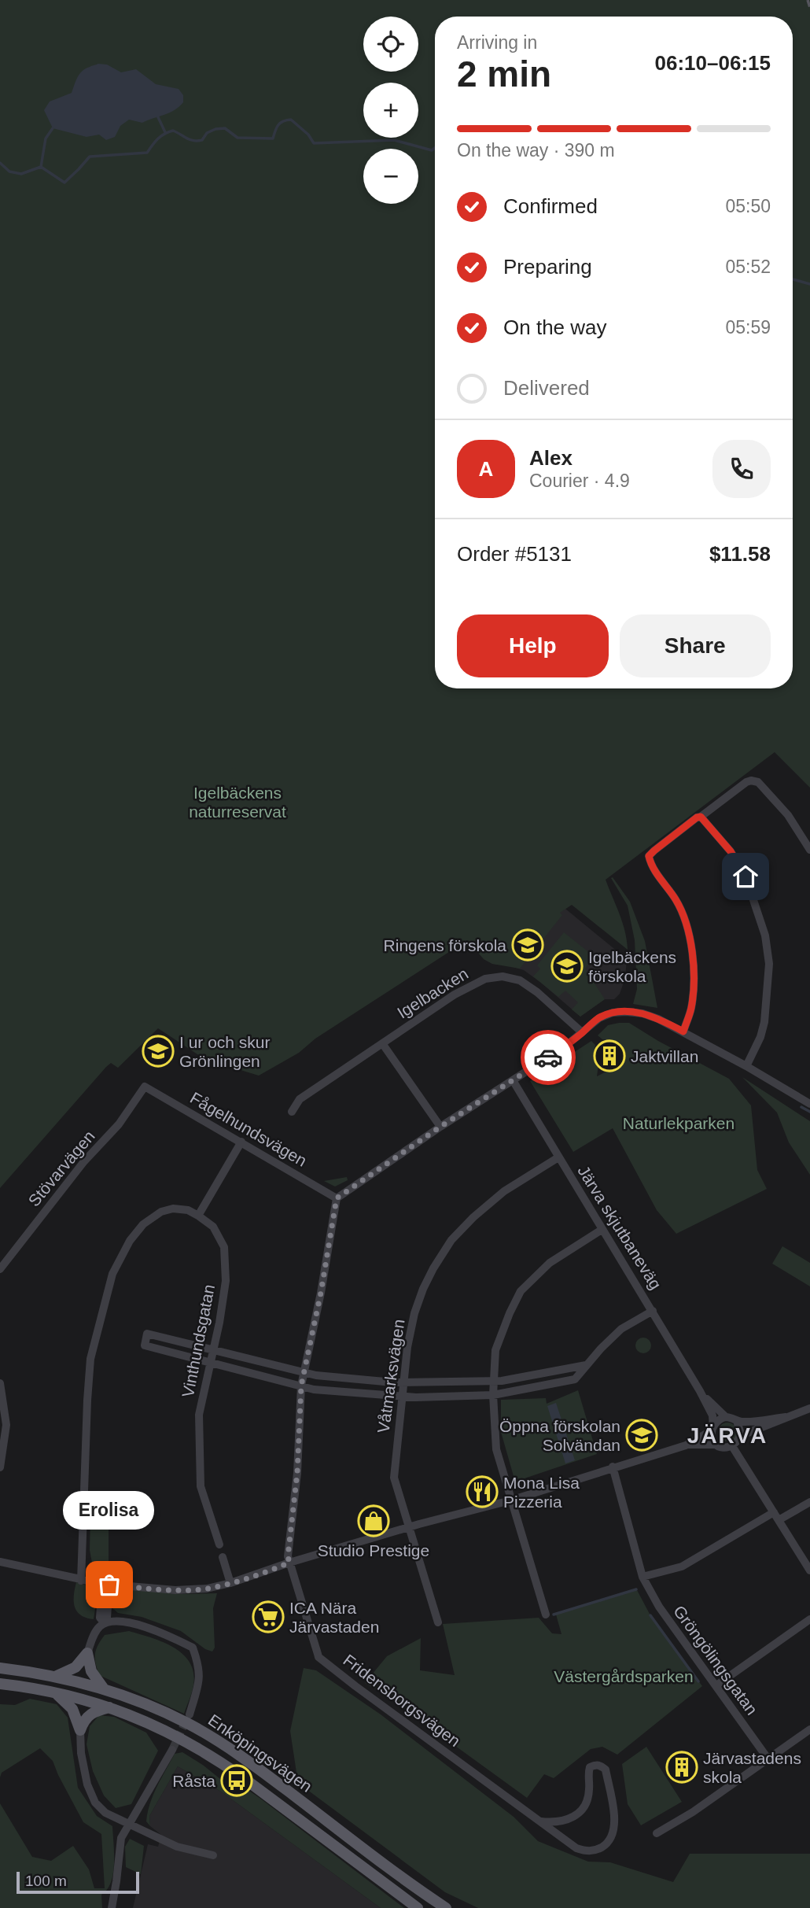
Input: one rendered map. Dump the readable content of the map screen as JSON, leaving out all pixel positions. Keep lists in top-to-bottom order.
{
  "streets": {
    "main road": ["Enköpingsvägen"],
    "street": [
      "Igelbacken",
      "Fågelhundsvägen",
      "Stövarvägen",
      "Järva skjutbaneväg",
      "Vinthundsgatan",
      "Våtmarksvägen",
      "Gröngölingsgatan",
      "Fridensborgsvägen"
    ]
  },
  "crossings": [
    ["Fågelhundsvägen", "Stövarvägen"],
    ["Fågelhundsvägen", "Fridensborgsvägen"],
    ["Järva skjutbaneväg", "Våtmarksvägen"]
  ],
  "districts": ["JÄRVA"],
  "parks": ["Igelbäckens naturreservat", "Naturlekparken", "Västergårdsparken"],
  "places": {
    "school or university": [
      "Ringens förskola",
      "Igelbäckens förskola",
      "I ur och skur Grönlingen",
      "Öppna förskolan Solvändan"
    ],
    "building": ["Jaktvillan", "Järvastadens skola"],
    "restaurant": ["Mona Lisa Pizzeria"],
    "shop": ["Studio Prestige"],
    "other": ["Erolisa"],
    "supermarket": ["ICA Nära Järvastaden"],
    "bus stop": ["Råsta"]
  },
  "scale_bar": "100 m",
  "page": {
    "map_buttons": ["+", "−"],
    "heading": ["2 min", "Arriving in", "06:10–06:15"],
    "panel": [
      "Alex",
      "Courier · 4.9",
      "Order #5131",
      "$11.58"
    ],
    "bar": "On the way · 390 m",
    "list": [
      ["Confirmed", "05:50"],
      ["Preparing", "05:52"],
      ["On the way", "05:59"],
      "Delivered"
    ],
    "round": "A",
    "buttons": ["Help", "Share"],
    "bubble": "Erolisa",
    "scale": "100 m"
  }
}
